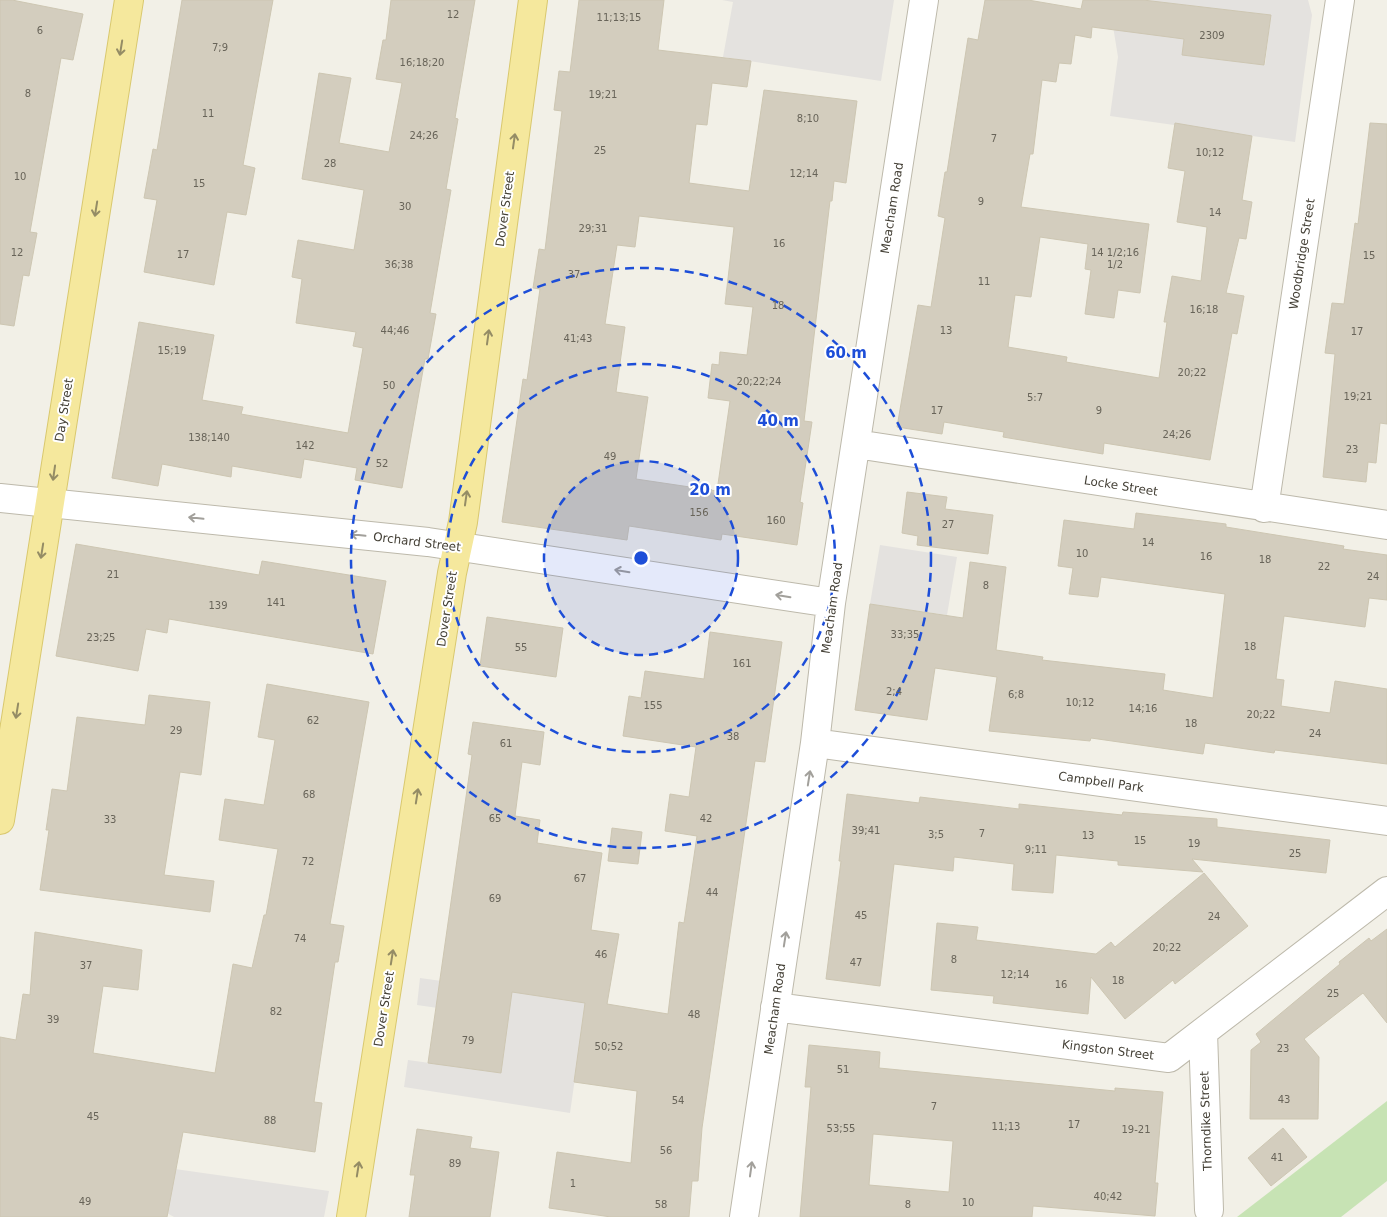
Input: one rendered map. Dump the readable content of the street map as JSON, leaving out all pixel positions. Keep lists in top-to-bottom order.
{
  "streets": {
    "main road": ["Dover Street", "Day Street"],
    "street": [
      "Meacham Road",
      "Woodbridge Street",
      "Locke Street",
      "Orchard Street",
      "Campbell Park",
      "Kingston Street",
      "Thorndike Street"
    ]
  },
  "crossings": [
    ["Meacham Road", "Locke Street"],
    ["Meacham Road", "Orchard Street"],
    ["Meacham Road", "Campbell Park"],
    ["Meacham Road", "Kingston Street"],
    ["Dover Street", "Orchard Street"],
    ["Woodbridge Street", "Locke Street"],
    ["Day Street", "Orchard Street"],
    ["Kingston Street", "Thorndike Street"]
  ],
  "one_way": [
    "Meacham Road",
    "Dover Street",
    "Day Street",
    "Orchard Street"
  ],
  "house_numbers": [
    "12",
    "11;13;15",
    "6",
    "2309",
    "7;9",
    "16;18;20",
    "8",
    "19;21",
    "11",
    "8;10",
    "24;26",
    "7",
    "25",
    "10;12",
    "28",
    "12;14",
    "10",
    "15",
    "9",
    "30",
    "14",
    "29;31",
    "16",
    "12",
    "14 1/2;16 1/2",
    "17",
    "15",
    "36;38",
    "37",
    "11",
    "18",
    "16;18",
    "44;46",
    "13",
    "17",
    "41;43",
    "15;19",
    "20;22",
    "20;22;24",
    "50",
    "19;21",
    "5:7",
    "17",
    "9",
    "24;26",
    "138;140",
    "142",
    "23",
    "49",
    "52",
    "156",
    "160",
    "27",
    "14",
    "10",
    "16",
    "18",
    "22",
    "21",
    "24",
    "8",
    "141",
    "139",
    "33;35",
    "23;25",
    "18",
    "55",
    "161",
    "2;4",
    "6;8",
    "10;12",
    "155",
    "14;16",
    "20;22",
    "62",
    "18",
    "29",
    "24",
    "38",
    "61",
    "68",
    "65",
    "42",
    "33",
    "39;41",
    "7",
    "3;5",
    "13",
    "15",
    "19",
    "9;11",
    "25",
    "72",
    "67",
    "44",
    "69",
    "45",
    "24",
    "74",
    "20;22",
    "46",
    "8",
    "47",
    "37",
    "12;14",
    "18",
    "16",
    "25",
    "82",
    "48",
    "39",
    "79",
    "50;52",
    "23",
    "51",
    "43",
    "54",
    "7",
    "45",
    "88",
    "17",
    "11;13",
    "53;55",
    "19-21",
    "56",
    "41",
    "89",
    "1",
    "40;42",
    "49",
    "10",
    "58",
    "8"
  ],
  "rings": ["60 m", "40 m", "20 m"]
}
